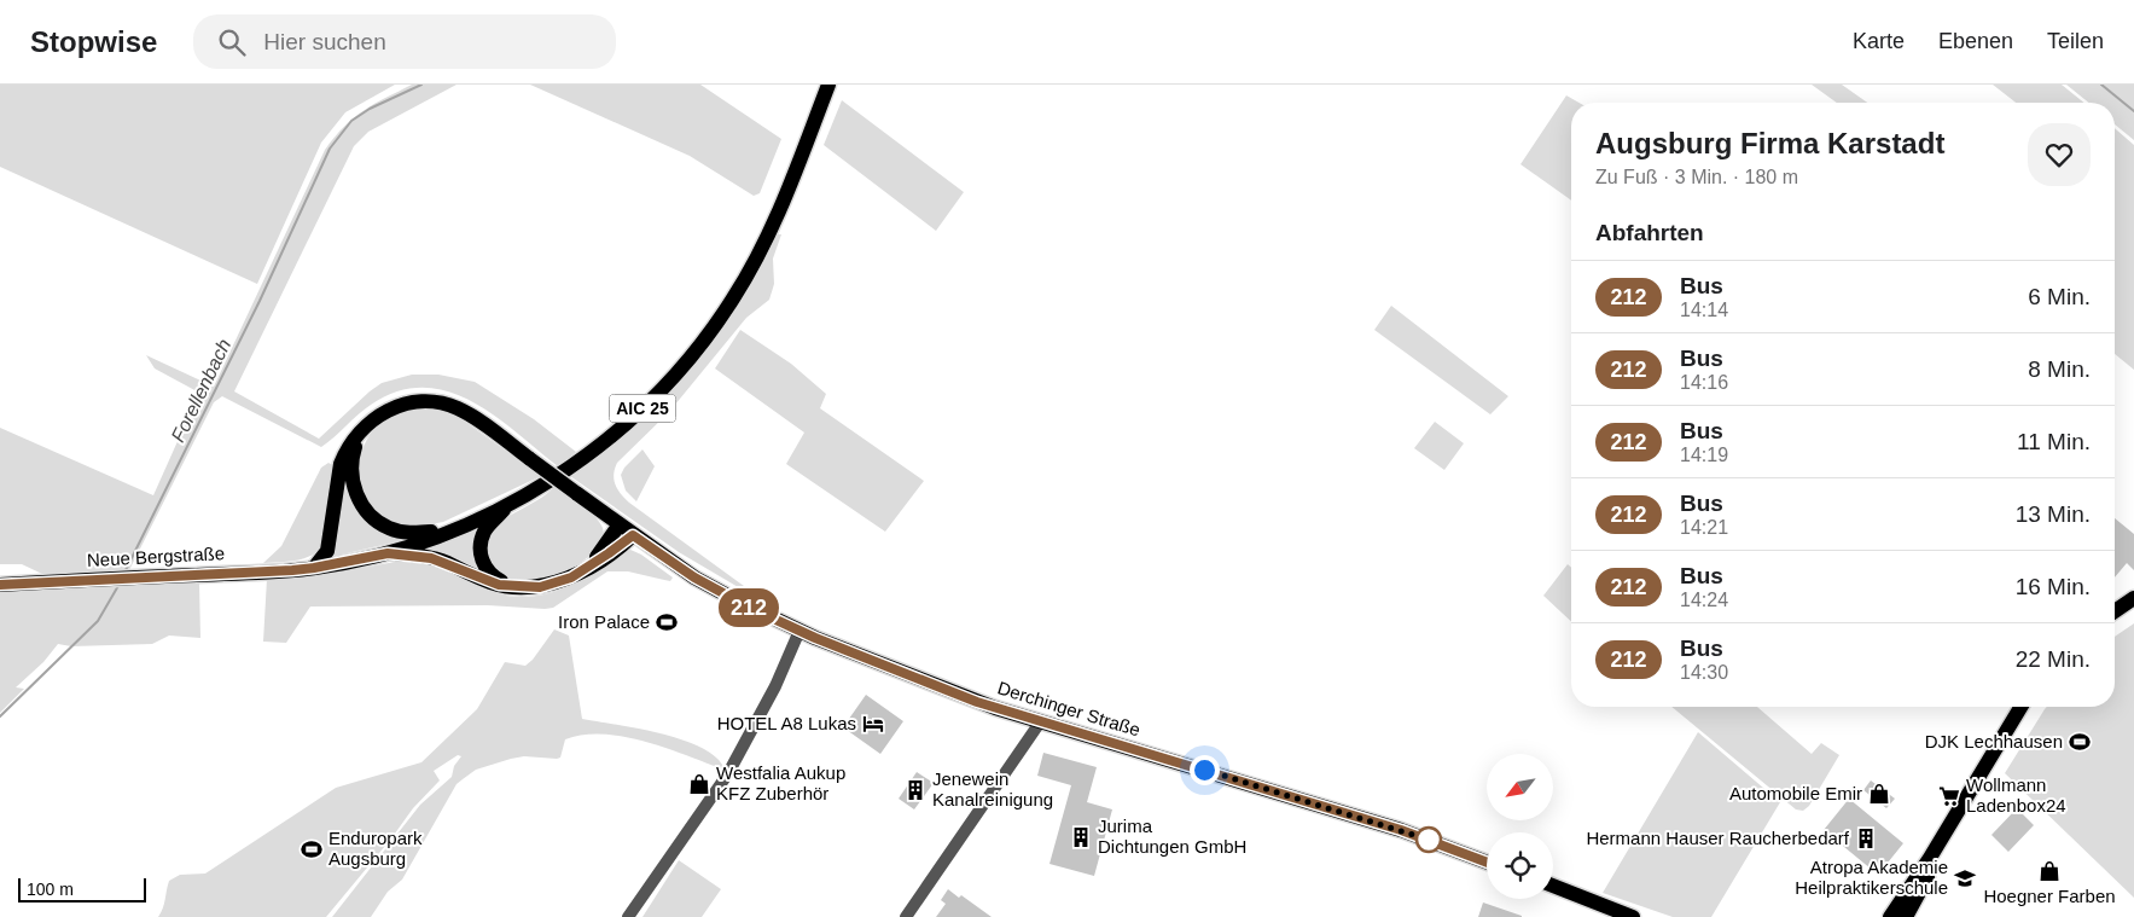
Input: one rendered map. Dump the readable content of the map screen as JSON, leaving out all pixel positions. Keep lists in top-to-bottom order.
{
  "streets": {
    "main road": ["AIC 25", "Neue Bergstraße", "Derchinger Straße"]
  },
  "crossings": [
    ["AIC 25", "Neue Bergstraße"]
  ],
  "water": ["Forellenbach"],
  "places": {
    "sports": ["Iron Palace", "DJK Lechhausen", "Enduropark Augsburg"],
    "hotel": ["HOTEL A8 Lukas"],
    "shop": ["Westfalia Aukup KFZ Zuberhör", "Automobile Emir", "Hoegner Farben"],
    "building": ["Jenewein Kanalreinigung", "Jurima Dichtungen GmbH", "Hermann Hauser Raucherbedarf"],
    "supermarket": ["Wollmann Ladenbox24"],
    "school or university": ["Atropa Akademie Heilpraktikerschule"]
  },
  "lines": ["bus line 212"],
  "scale_bar": "100 m",
  "north": "bottom left",
  "page": {
    "header": "Stopwise",
    "search": "Hier suchen",
    "nav": ["Karte", "Ebenen", "Teilen"],
    "on_map": "212",
    "heading": [
      ["Augsburg Firma Karstadt", "Zu Fuß · 3 Min. · 180 m"],
      "Abfahrten"
    ],
    "list": [
      {
        "mark": "212",
        "name": "Bus",
        "note": "14:14",
        "value": "6 Min."
      },
      {
        "mark": "212",
        "name": "Bus",
        "note": "14:16",
        "value": "8 Min."
      },
      {
        "mark": "212",
        "name": "Bus",
        "note": "14:19",
        "value": "11 Min."
      },
      {
        "mark": "212",
        "name": "Bus",
        "note": "14:21",
        "value": "13 Min."
      },
      {
        "mark": "212",
        "name": "Bus",
        "note": "14:24",
        "value": "16 Min."
      },
      {
        "mark": "212",
        "name": "Bus",
        "note": "14:30",
        "value": "22 Min."
      }
    ],
    "scale": "100 m"
  }
}
